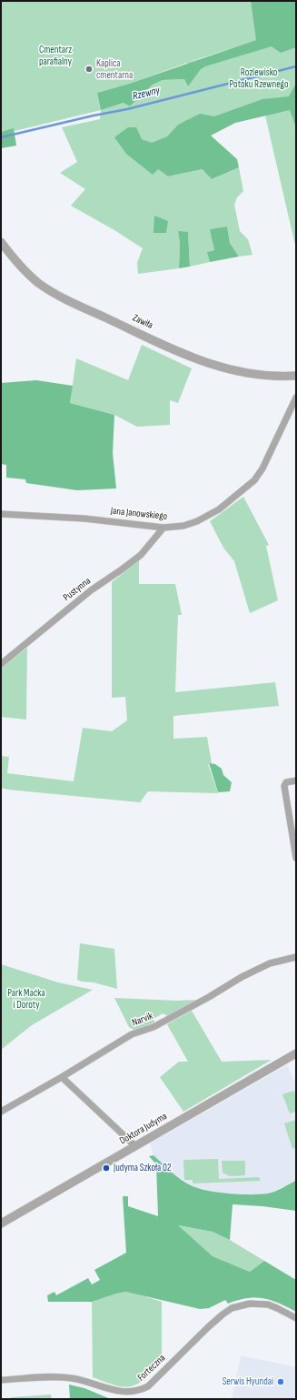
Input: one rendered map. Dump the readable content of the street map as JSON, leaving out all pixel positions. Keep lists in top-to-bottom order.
{
  "streets": {
    "street": [
      "Zawiła",
      "Jana Janowskiego",
      "Pustynna",
      "Narvik",
      "Doktora Judyma",
      "Forteczna"
    ]
  },
  "crossings": [
    ["Jana Janowskiego", "Pustynna"]
  ],
  "water": ["Rzewny"],
  "parks": ["Cmentarz parafialny", "Rozlewisko Potoku Rzewnego", "Park Maćka i Doroty"],
  "places": ["Kaplica cmentarna", "Judyma Szkoła 02", "Serwis Hyundai"]
}
